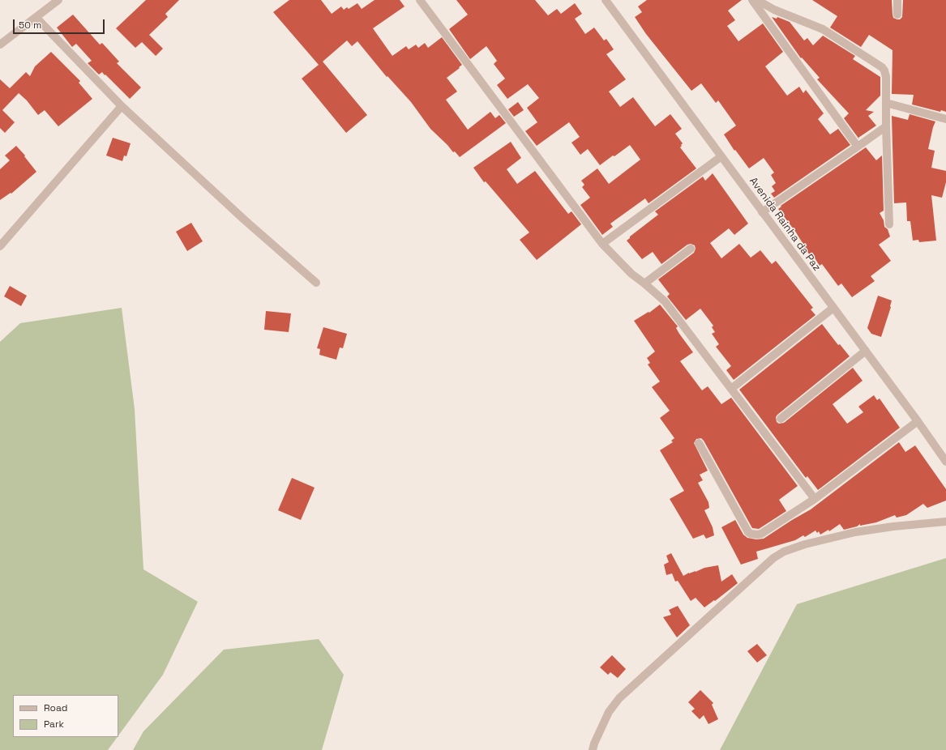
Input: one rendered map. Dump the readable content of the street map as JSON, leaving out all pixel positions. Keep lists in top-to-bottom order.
{
  "streets": {
    "street": ["Avenida Rainha da Paz"]
  },
  "legend": ["Road", "Park"],
  "scale_bar": "50 m"
}
